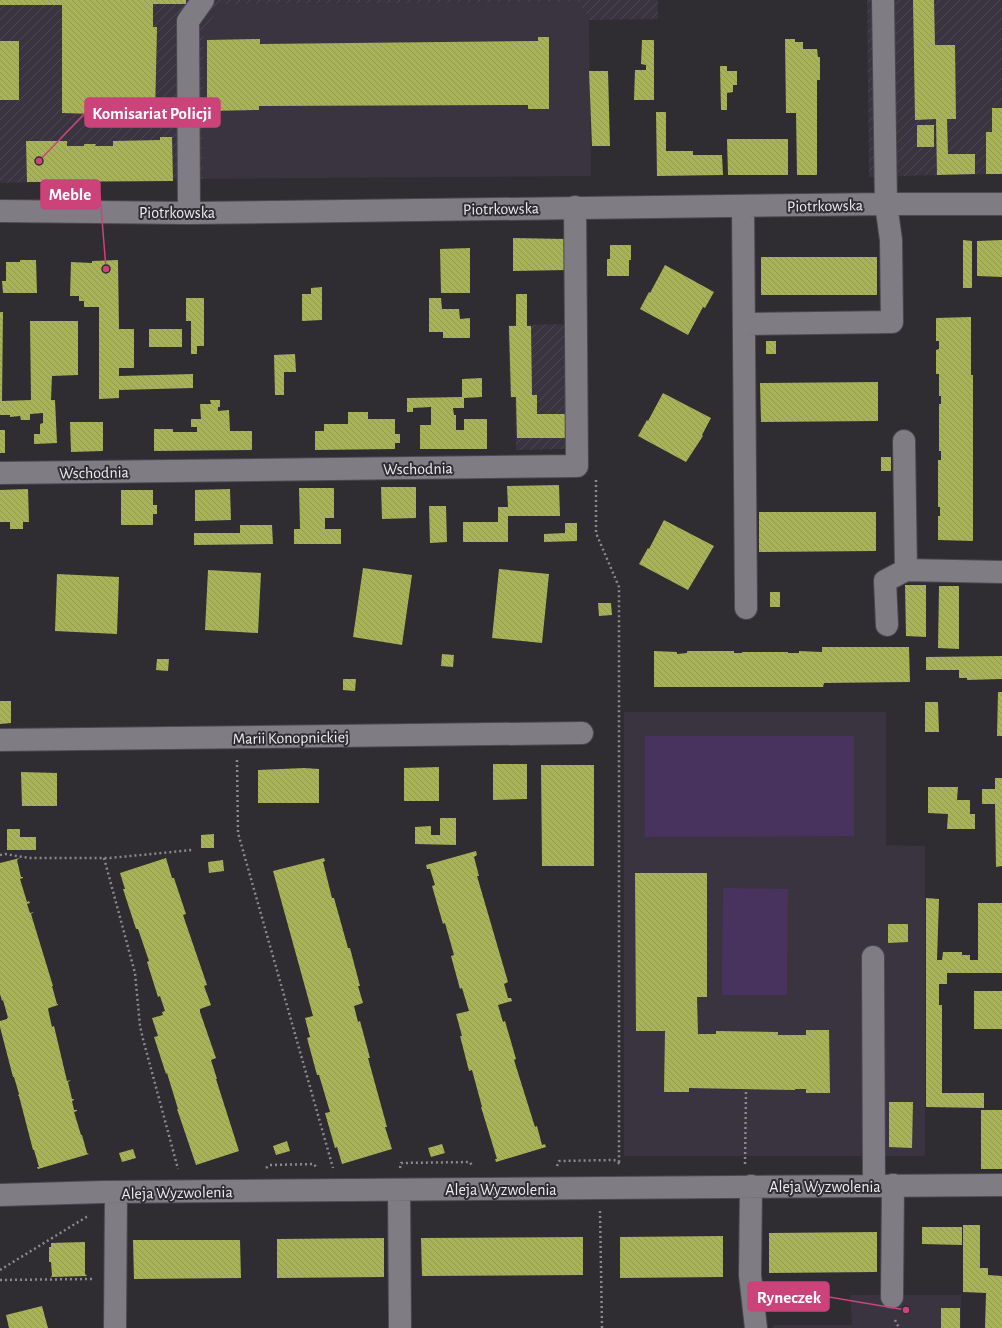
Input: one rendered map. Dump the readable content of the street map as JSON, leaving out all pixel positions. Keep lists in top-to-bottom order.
{
  "streets": {
    "street": [
      "Piotrkowska",
      "Wschodnia",
      "Marii Konopnickiej",
      "Aleja Wyzwolenia"
    ]
  },
  "crossings": [
    ["Piotrkowska", "Wschodnia"]
  ],
  "places": ["Komisariat Policji", "Meble", "Ryneczek"]
}
